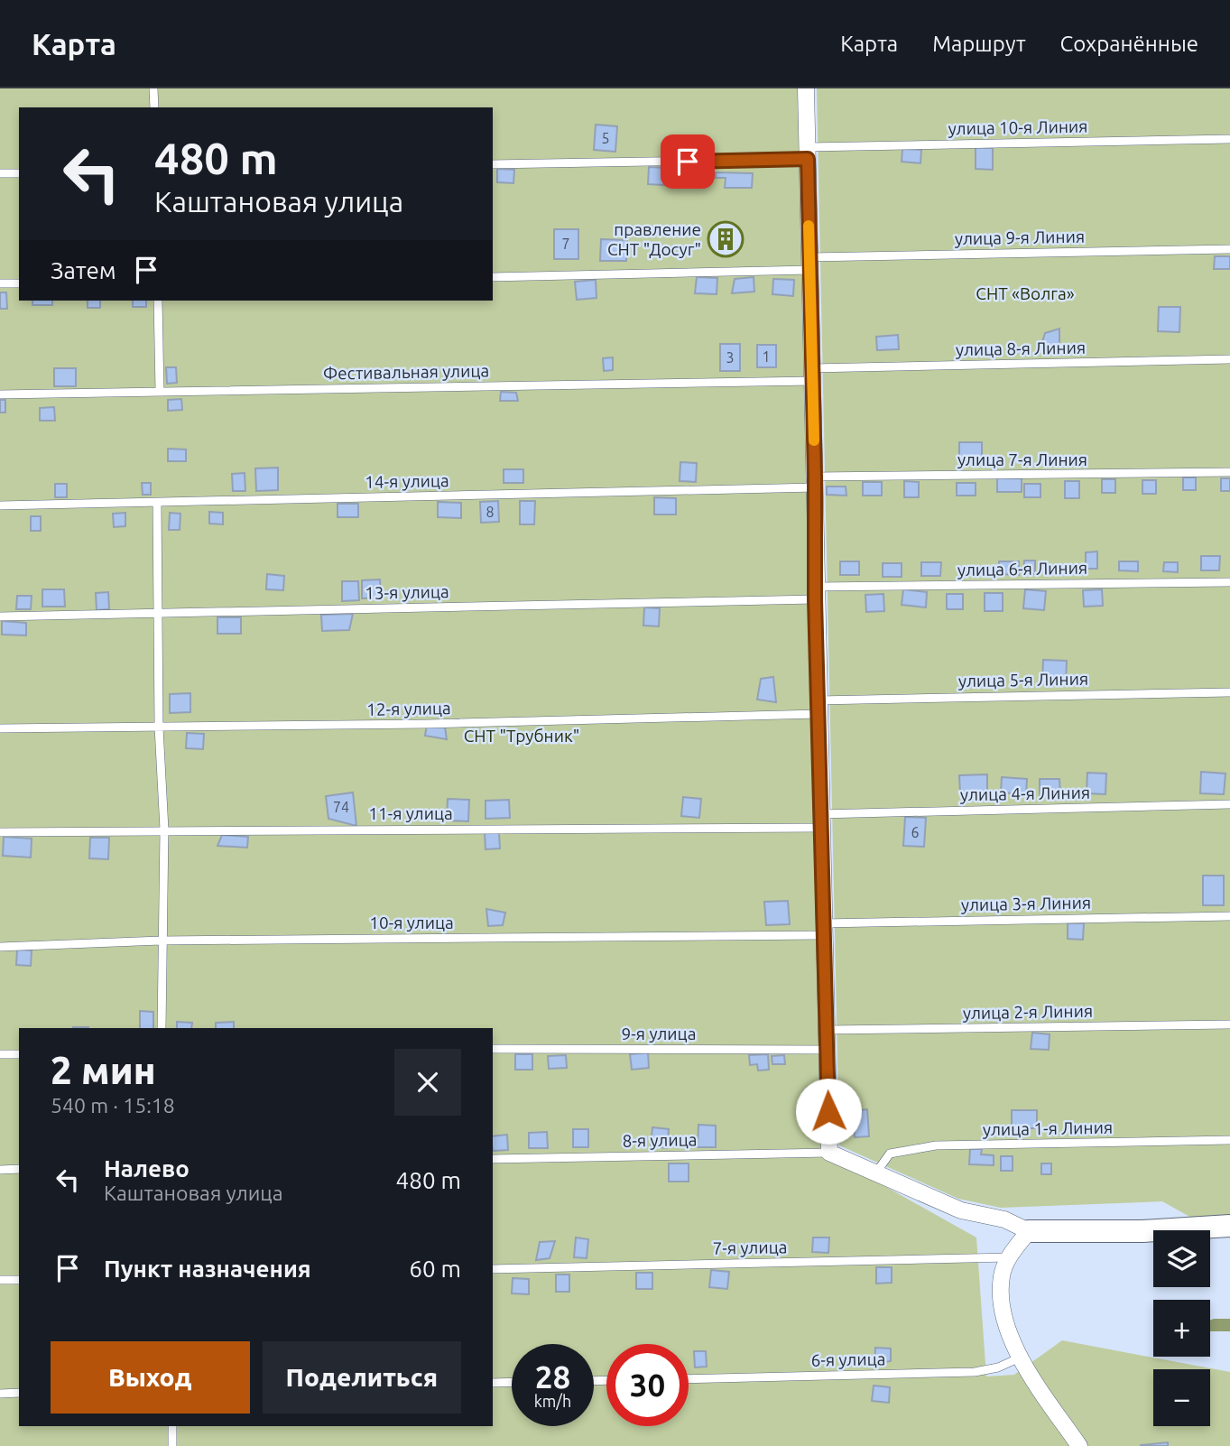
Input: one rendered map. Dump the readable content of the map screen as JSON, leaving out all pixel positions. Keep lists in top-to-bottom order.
{
  "streets": {
    "lane": [
      "улица 10-я Линия",
      "улица 9-я Линия",
      "улица 8-я Линия",
      "Фестивальная улица",
      "улица 7-я Линия",
      "14-я улица",
      "улица 6-я Линия",
      "13-я улица",
      "улица 5-я Линия",
      "12-я улица",
      "улица 4-я Линия",
      "11-я улица",
      "улица 3-я Линия",
      "10-я улица",
      "улица 2-я Линия",
      "9-я улица",
      "улица 1-я Линия",
      "8-я улица",
      "7-я улица",
      "6-я улица"
    ]
  },
  "crossings": [
    ["улица 8-я Линия", "Фестивальная улица"],
    ["улица 7-я Линия", "14-я улица"],
    ["улица 6-я Линия", "13-я улица"],
    ["улица 5-я Линия", "12-я улица"],
    ["улица 4-я Линия", "11-я улица"],
    ["улица 3-я Линия", "10-я улица"]
  ],
  "parks": ["СНТ «Волга»", "СНТ \"Трубник\""],
  "places": {
    "building": ["правление СНТ \"Досуг\""]
  },
  "house_numbers": [
    "5",
    "7",
    "1",
    "3",
    "8",
    "74",
    "6"
  ],
  "page": {
    "header": "Карта",
    "nav": ["Карта", "Маршрут", "Сохранённые"],
    "turn": ["480 m", "Каштановая улица"],
    "then": "Затем",
    "heading": ["2 мин", "540 m · 15:18"],
    "list": [
      {
        "name": "Налево",
        "note": "Каштановая улица",
        "value": "480 m"
      },
      {
        "name": "Пункт назначения",
        "value": "60 m"
      }
    ],
    "map_buttons": ["+", "−"],
    "buttons": ["Выход", "Поделиться"],
    "speed": "28 km/h",
    "limit": "30"
  }
}
